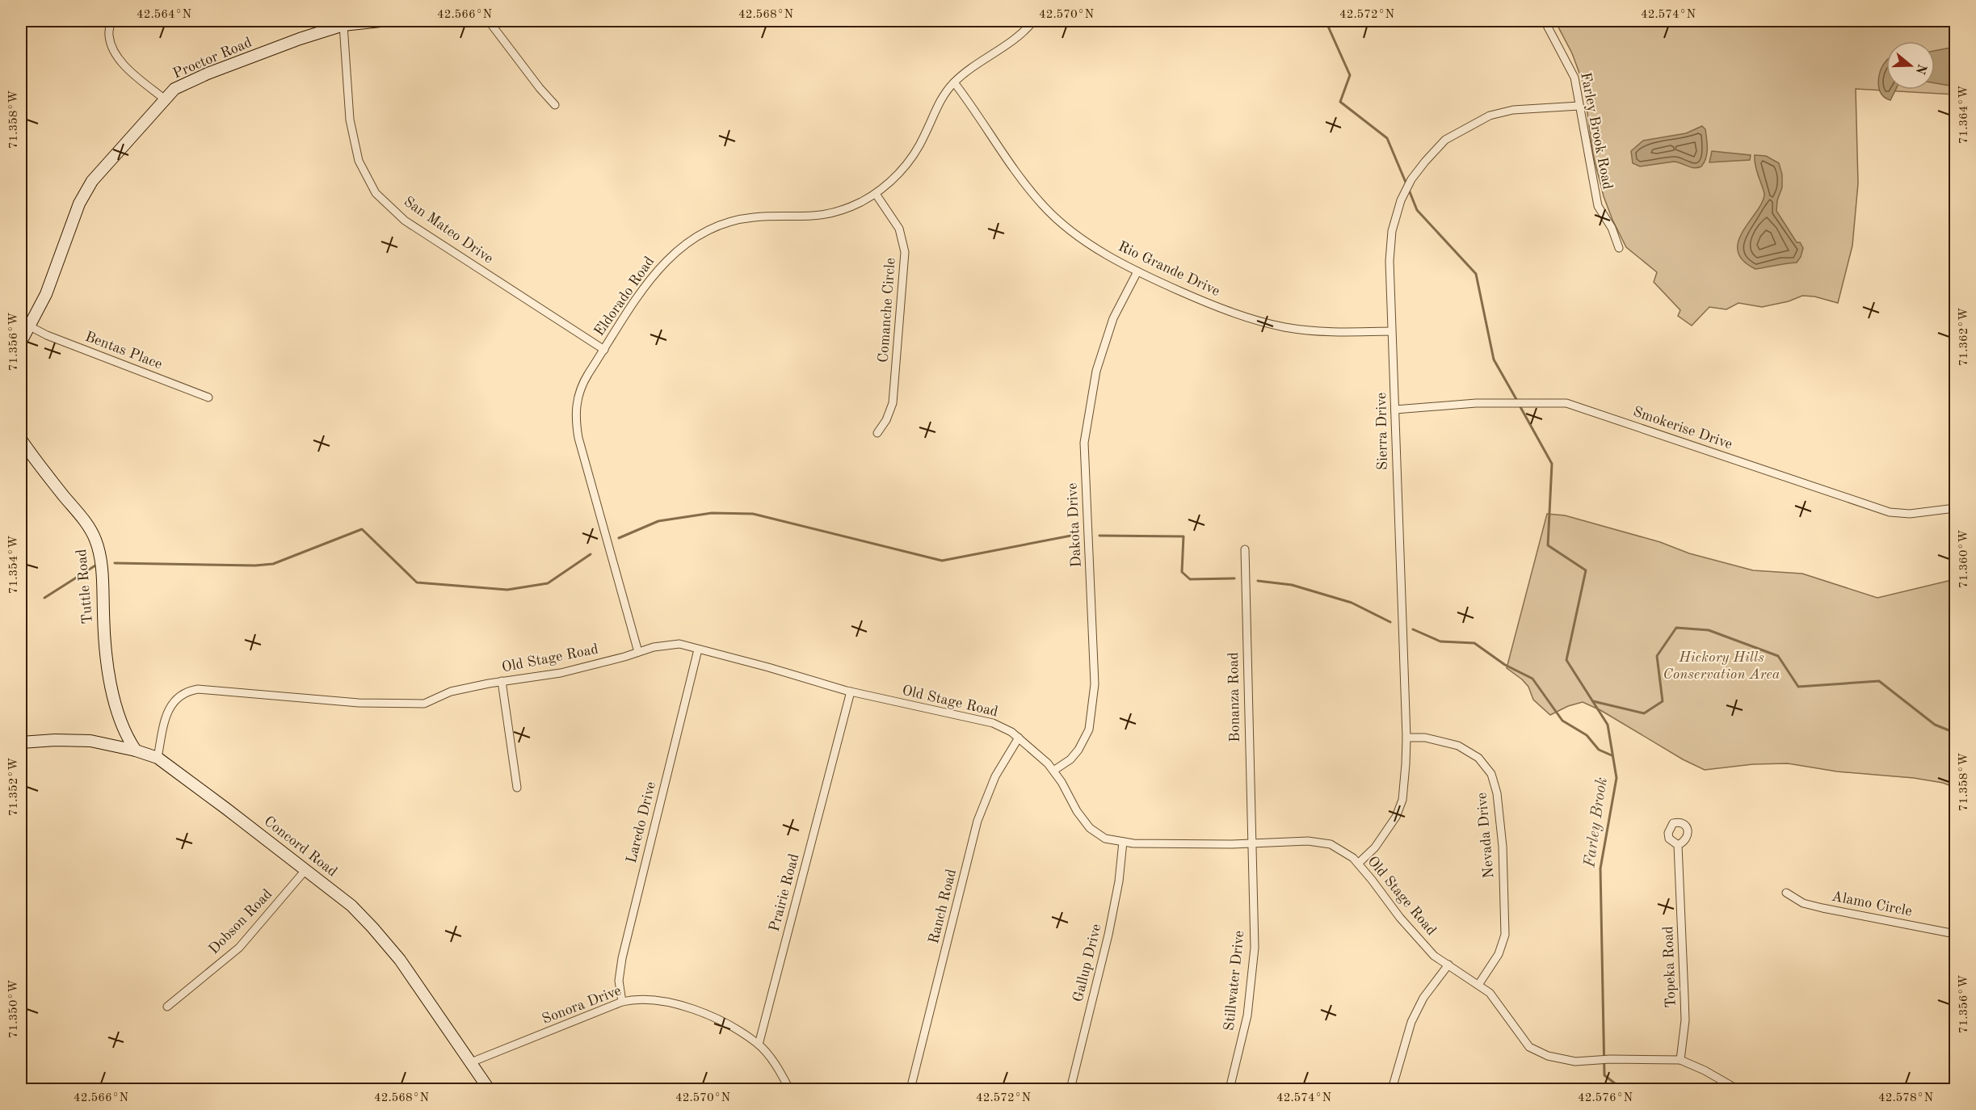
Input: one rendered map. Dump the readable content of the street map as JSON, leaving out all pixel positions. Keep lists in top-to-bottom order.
{
  "streets": {
    "main road": ["Proctor Road", "Tuttle Road", "Concord Road"],
    "street": [
      "Farley Brook Road",
      "San Mateo Drive",
      "Rio Grande Drive",
      "Eldorado Road",
      "Comanche Circle",
      "Bentas Place",
      "Smokerise Drive",
      "Sierra Drive",
      "Dakota Drive",
      "Old Stage Road",
      "Bonanza Road",
      "Laredo Drive",
      "Nevada Drive",
      "Prairie Road",
      "Alamo Circle",
      "Ranch Road",
      "Dobson Road",
      "Gallup Drive",
      "Topeka Road",
      "Stillwater Drive",
      "Sonora Drive"
    ]
  },
  "crossings": [
    ["Proctor Road", "San Mateo Drive"],
    ["Proctor Road", "Bentas Place"],
    ["Farley Brook Road", "Sierra Drive"],
    ["San Mateo Drive", "Eldorado Road"],
    ["Rio Grande Drive", "Eldorado Road"],
    ["Rio Grande Drive", "Sierra Drive"],
    ["Rio Grande Drive", "Dakota Drive"],
    ["Eldorado Road", "Comanche Circle"],
    ["Eldorado Road", "Old Stage Road"],
    ["Smokerise Drive", "Sierra Drive"],
    ["Sierra Drive", "Old Stage Road"],
    ["Sierra Drive", "Nevada Drive"],
    ["Dakota Drive", "Old Stage Road"],
    ["Tuttle Road", "Concord Road"],
    ["Old Stage Road", "Bonanza Road"],
    ["Old Stage Road", "Laredo Drive"],
    ["Old Stage Road", "Nevada Drive"],
    ["Old Stage Road", "Concord Road"],
    ["Old Stage Road", "Prairie Road"],
    ["Old Stage Road", "Ranch Road"],
    ["Old Stage Road", "Gallup Drive"],
    ["Old Stage Road", "Topeka Road"],
    ["Old Stage Road", "Stillwater Drive"],
    ["Bonanza Road", "Stillwater Drive"],
    ["Laredo Drive", "Sonora Drive"],
    ["Concord Road", "Dobson Road"],
    ["Concord Road", "Sonora Drive"],
    ["Prairie Road", "Sonora Drive"]
  ],
  "water": ["Farley Brook"],
  "parks": ["Hickory Hills Conservation Area"],
  "north": "right",
  "coordinates": [
    "42.564°N",
    "42.566°N",
    "42.568°N",
    "42.570°N",
    "42.572°N",
    "42.574°N",
    "71.364°W",
    "71.358°W",
    "71.362°W",
    "71.356°W",
    "71.360°W",
    "71.354°W",
    "71.352°W",
    "71.350°W",
    "42.576°N",
    "42.578°N"
  ]
}
